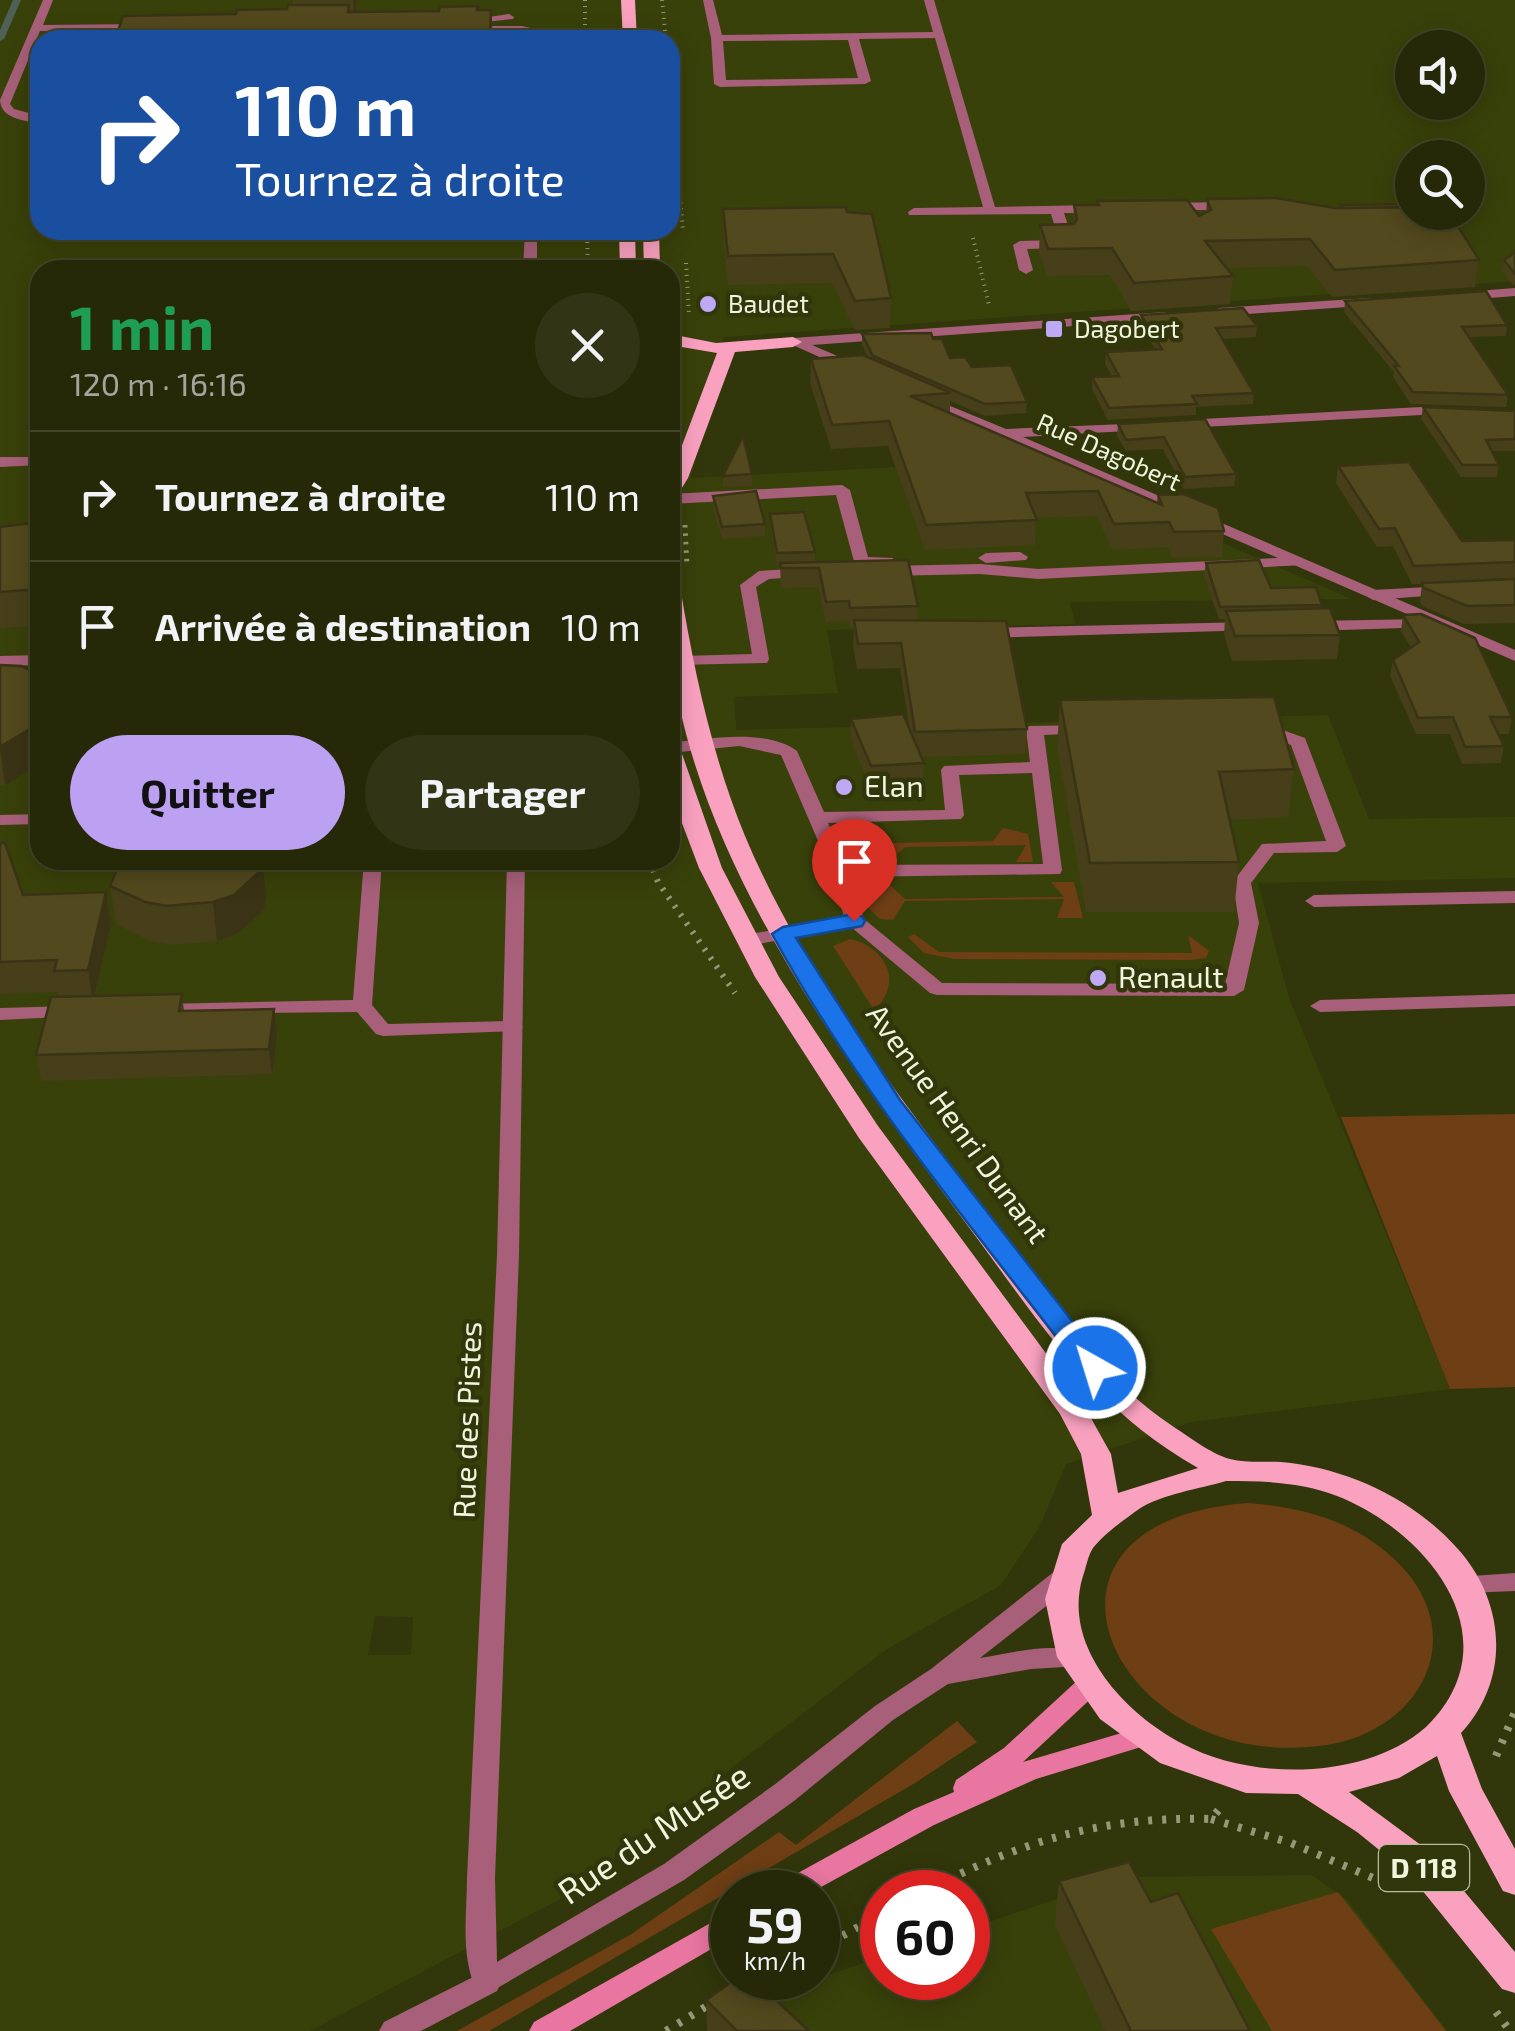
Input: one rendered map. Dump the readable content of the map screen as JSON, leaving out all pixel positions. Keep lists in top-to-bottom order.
{
  "streets": {
    "main road": ["Avenue Henri Dunant", "D 118"],
    "street": ["Rue Dagobert", "Rue des Pistes", "Rue du Musée"]
  },
  "crossings": [
    ["Rue des Pistes", "Rue du Musée"]
  ],
  "places": {
    "other": ["Baudet", "Elan", "Renault"],
    "transit": ["Dagobert"]
  },
  "page": {
    "turn": ["110 m", "Tournez à droite"],
    "heading": ["1 min", "120 m · 16:16"],
    "list": [
      {
        "name": "Tournez à droite",
        "value": "110 m"
      },
      {
        "name": "Arrivée à destination",
        "value": "10 m"
      }
    ],
    "buttons": ["Quitter", "Partager"],
    "speed": "59 km/h",
    "limit": "60"
  }
}
